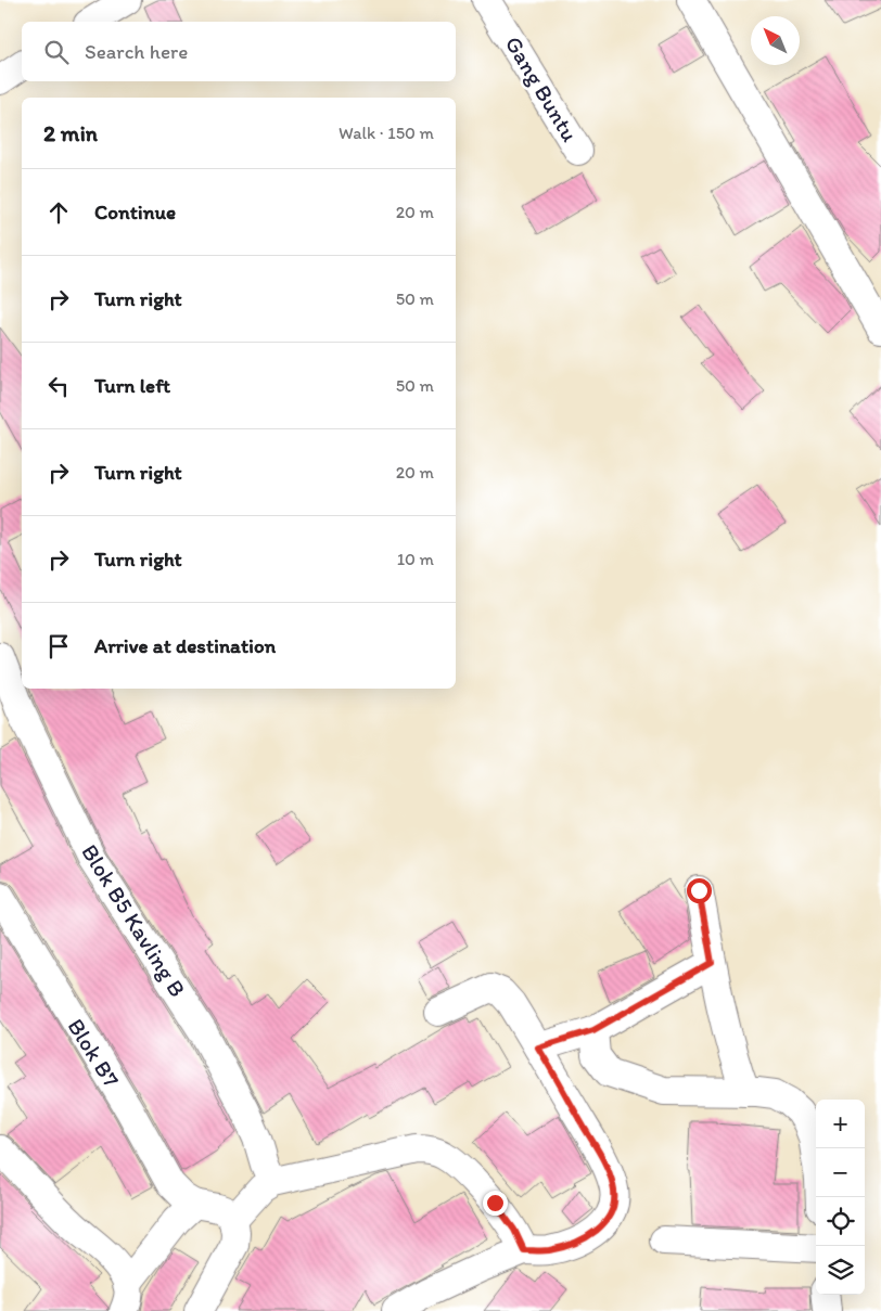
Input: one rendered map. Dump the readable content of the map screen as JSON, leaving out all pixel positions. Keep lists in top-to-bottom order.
{
  "streets": {
    "street": ["Gang Buntu", "Blok B5 Kavling B", "Blok B7"]
  },
  "north": "top left",
  "page": {
    "search": "Search here",
    "heading": ["2 min", "Walk · 150 m"],
    "list": [
      ["Continue", "20 m"],
      ["Turn right", "50 m"],
      ["Turn left", "50 m"],
      ["Turn right", "20 m"],
      ["Turn right", "10 m"],
      "Arrive at destination"
    ],
    "map_buttons": ["+", "−"]
  }
}
